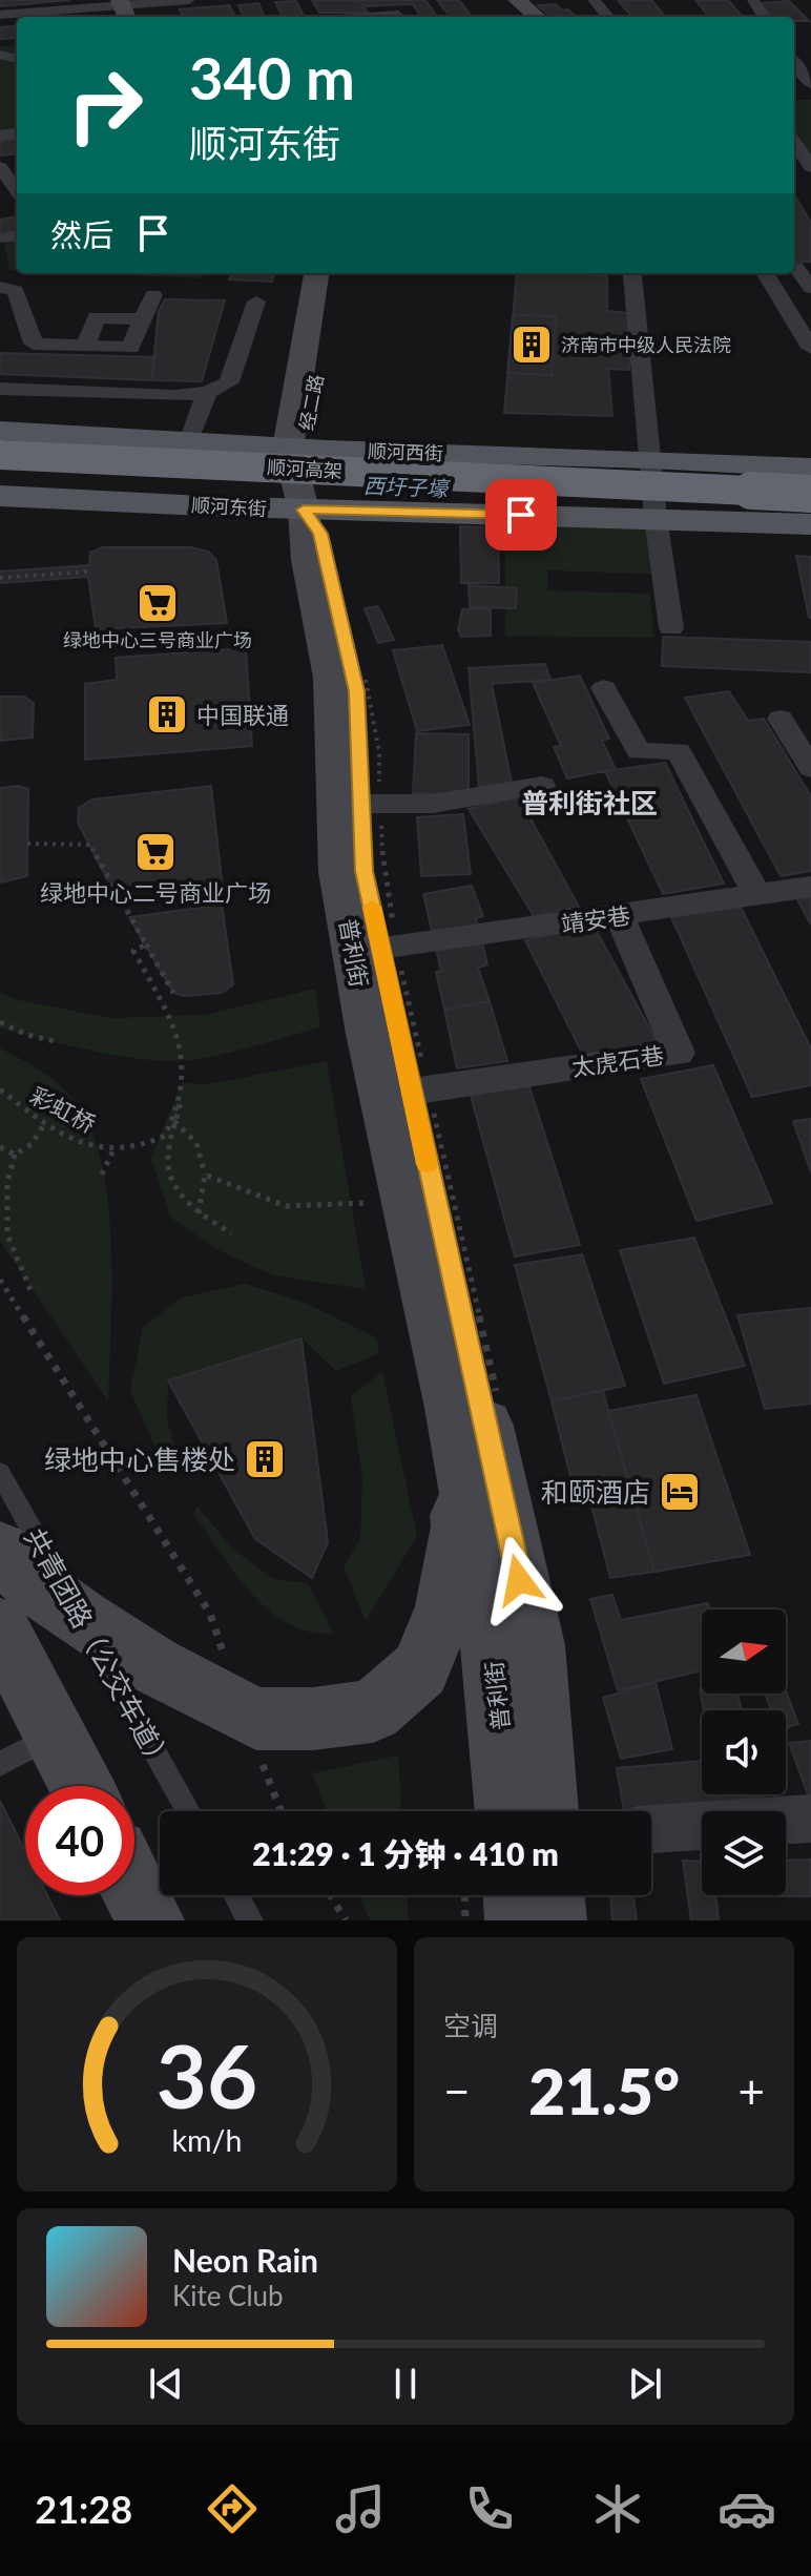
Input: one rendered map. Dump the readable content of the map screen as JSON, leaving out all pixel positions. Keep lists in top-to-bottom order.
{
  "streets": {
    "highway": ["顺河高架"],
    "main road": ["顺河西街", "顺河东街"],
    "street": [
      "经二路",
      "靖安巷",
      "普利街",
      "太虎石巷"
    ],
    "lane": ["共青团路（公交车道）"],
    "path": ["彩虹桥"]
  },
  "crossings": [
    ["经二路", "顺河西街"],
    ["顺河西街", "顺河高架"],
    ["顺河西街", "顺河东街"],
    ["顺河高架", "顺河东街"],
    ["顺河东街", "普利街"],
    ["靖安巷", "普利街"],
    ["靖安巷", "太虎石巷"],
    ["普利街", "太虎石巷"]
  ],
  "districts": ["普利街社区"],
  "water": ["西圩子壕"],
  "places": {
    "building": ["济南市中级人民法院", "中国联通", "绿地中心售楼处"],
    "supermarket": ["绿地中心三号商业广场", "绿地中心二号商业广场"],
    "hotel": ["和颐酒店"]
  },
  "north": "right",
  "page": {
    "turn": ["340 m", "顺河东街"],
    "then": "然后",
    "limit": "40",
    "trip": "21:29 · 1 分钟 · 410 m",
    "tile": "空调",
    "heat": ["−", "21.5°", "+"],
    "song": ["Neon Rain", "Kite Club"],
    "tabs": "21:28",
    "gauge": ["36", "km/h"]
  }
}
